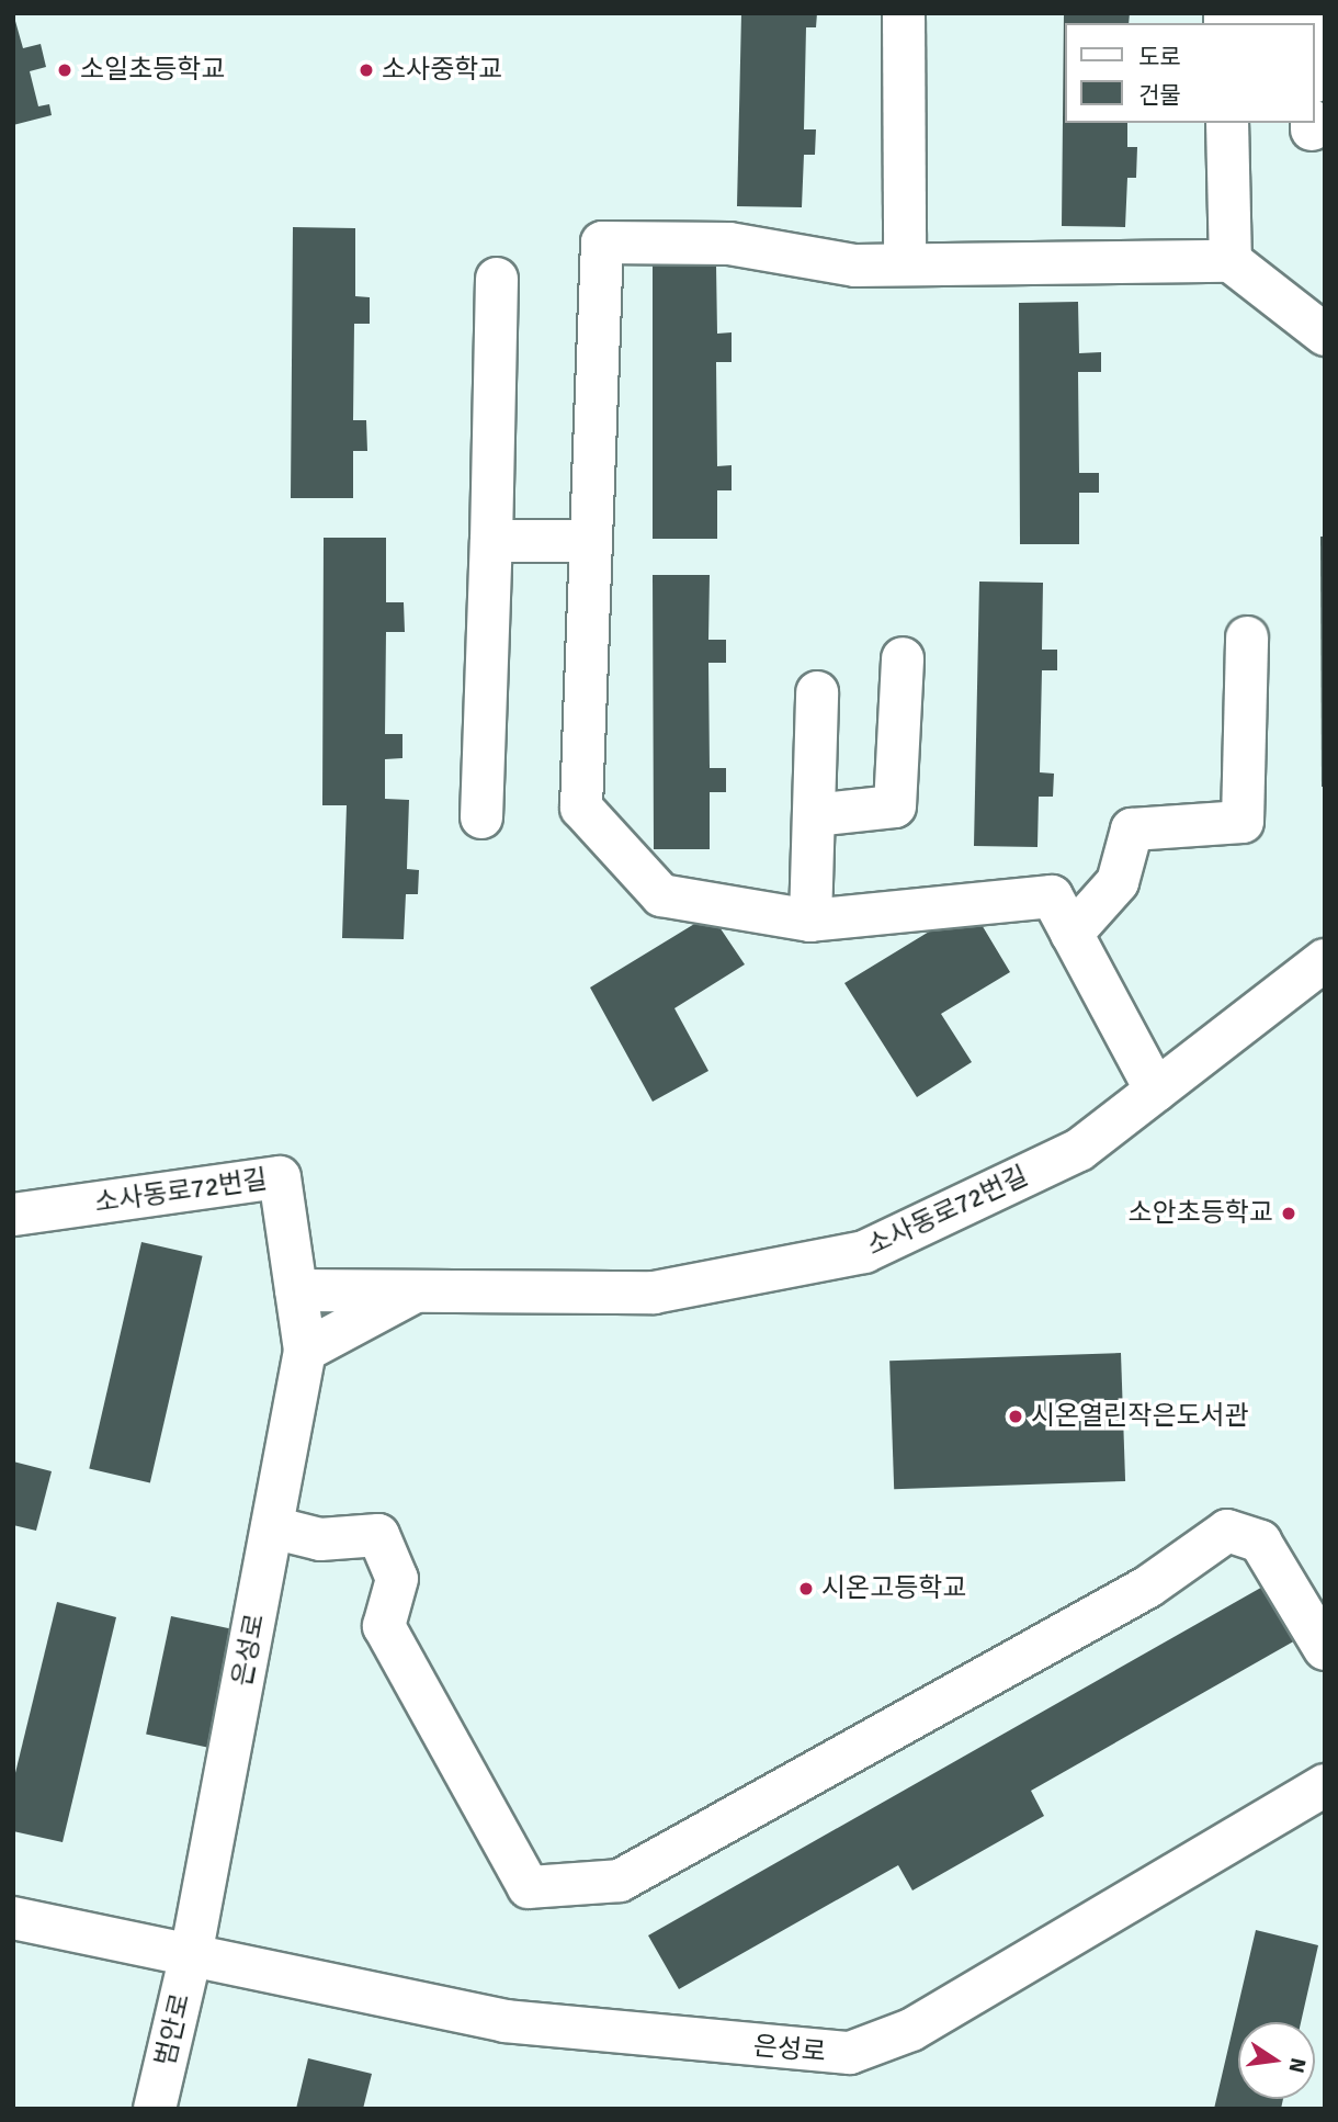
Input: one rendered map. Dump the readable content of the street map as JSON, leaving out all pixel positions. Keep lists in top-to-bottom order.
{
  "streets": {
    "street": ["소사동로72번길", "은성로", "범안로"]
  },
  "crossings": [
    ["소사동로72번길", "은성로"],
    ["은성로", "범안로"]
  ],
  "places": [
    "소일초등학교",
    "소사중학교",
    "소안초등학교",
    "시온열린작은도서관",
    "시온고등학교"
  ],
  "legend": ["도로", "건물"],
  "north": "right"
}
